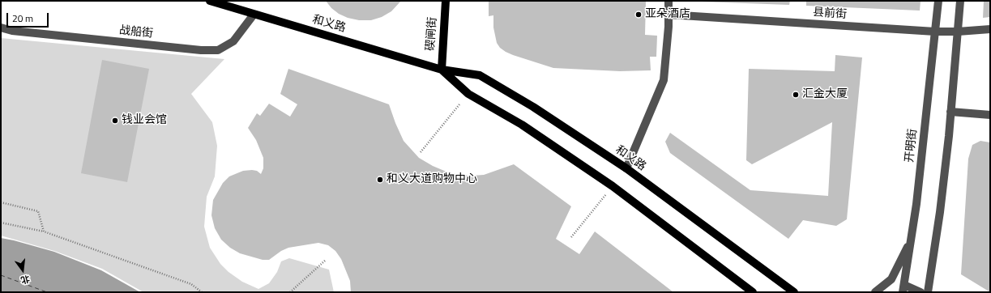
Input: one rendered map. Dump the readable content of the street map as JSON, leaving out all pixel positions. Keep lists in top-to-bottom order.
{
  "streets": {
    "main road": ["和义路", "碶闸街"],
    "street": ["县前街", "战船街", "开明街"]
  },
  "crossings": [
    ["县前街", "开明街"],
    ["和义路", "战船街"],
    ["和义路", "碶闸街"]
  ],
  "places": [
    "亚朵酒店",
    "汇金大厦",
    "钱业会馆",
    "和义大道购物中心"
  ],
  "scale_bar": "20 m",
  "north": "bottom"
}
